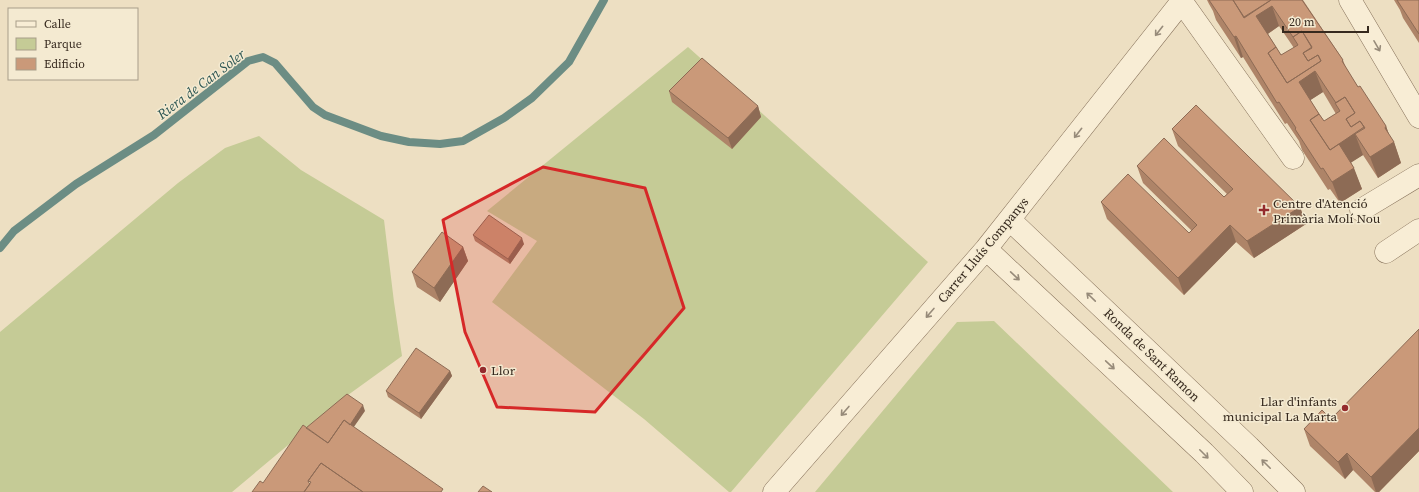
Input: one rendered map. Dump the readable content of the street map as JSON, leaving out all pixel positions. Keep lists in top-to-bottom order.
{
  "streets": {
    "street": ["Carrer Lluís Companys", "Ronda de Sant Ramon"]
  },
  "crossings": [
    ["Carrer Lluís Companys", "Ronda de Sant Ramon"]
  ],
  "one_way": ["Carrer Lluís Companys"],
  "water": ["Riera de Can Soler"],
  "places": {
    "health": ["Centre d'Atenció Primària Molí Nou"],
    "other": ["Llor", "Llar d'infants municipal La Marta"]
  },
  "legend": ["Calle", "Parque", "Edificio"],
  "scale_bar": "20 m"
}
